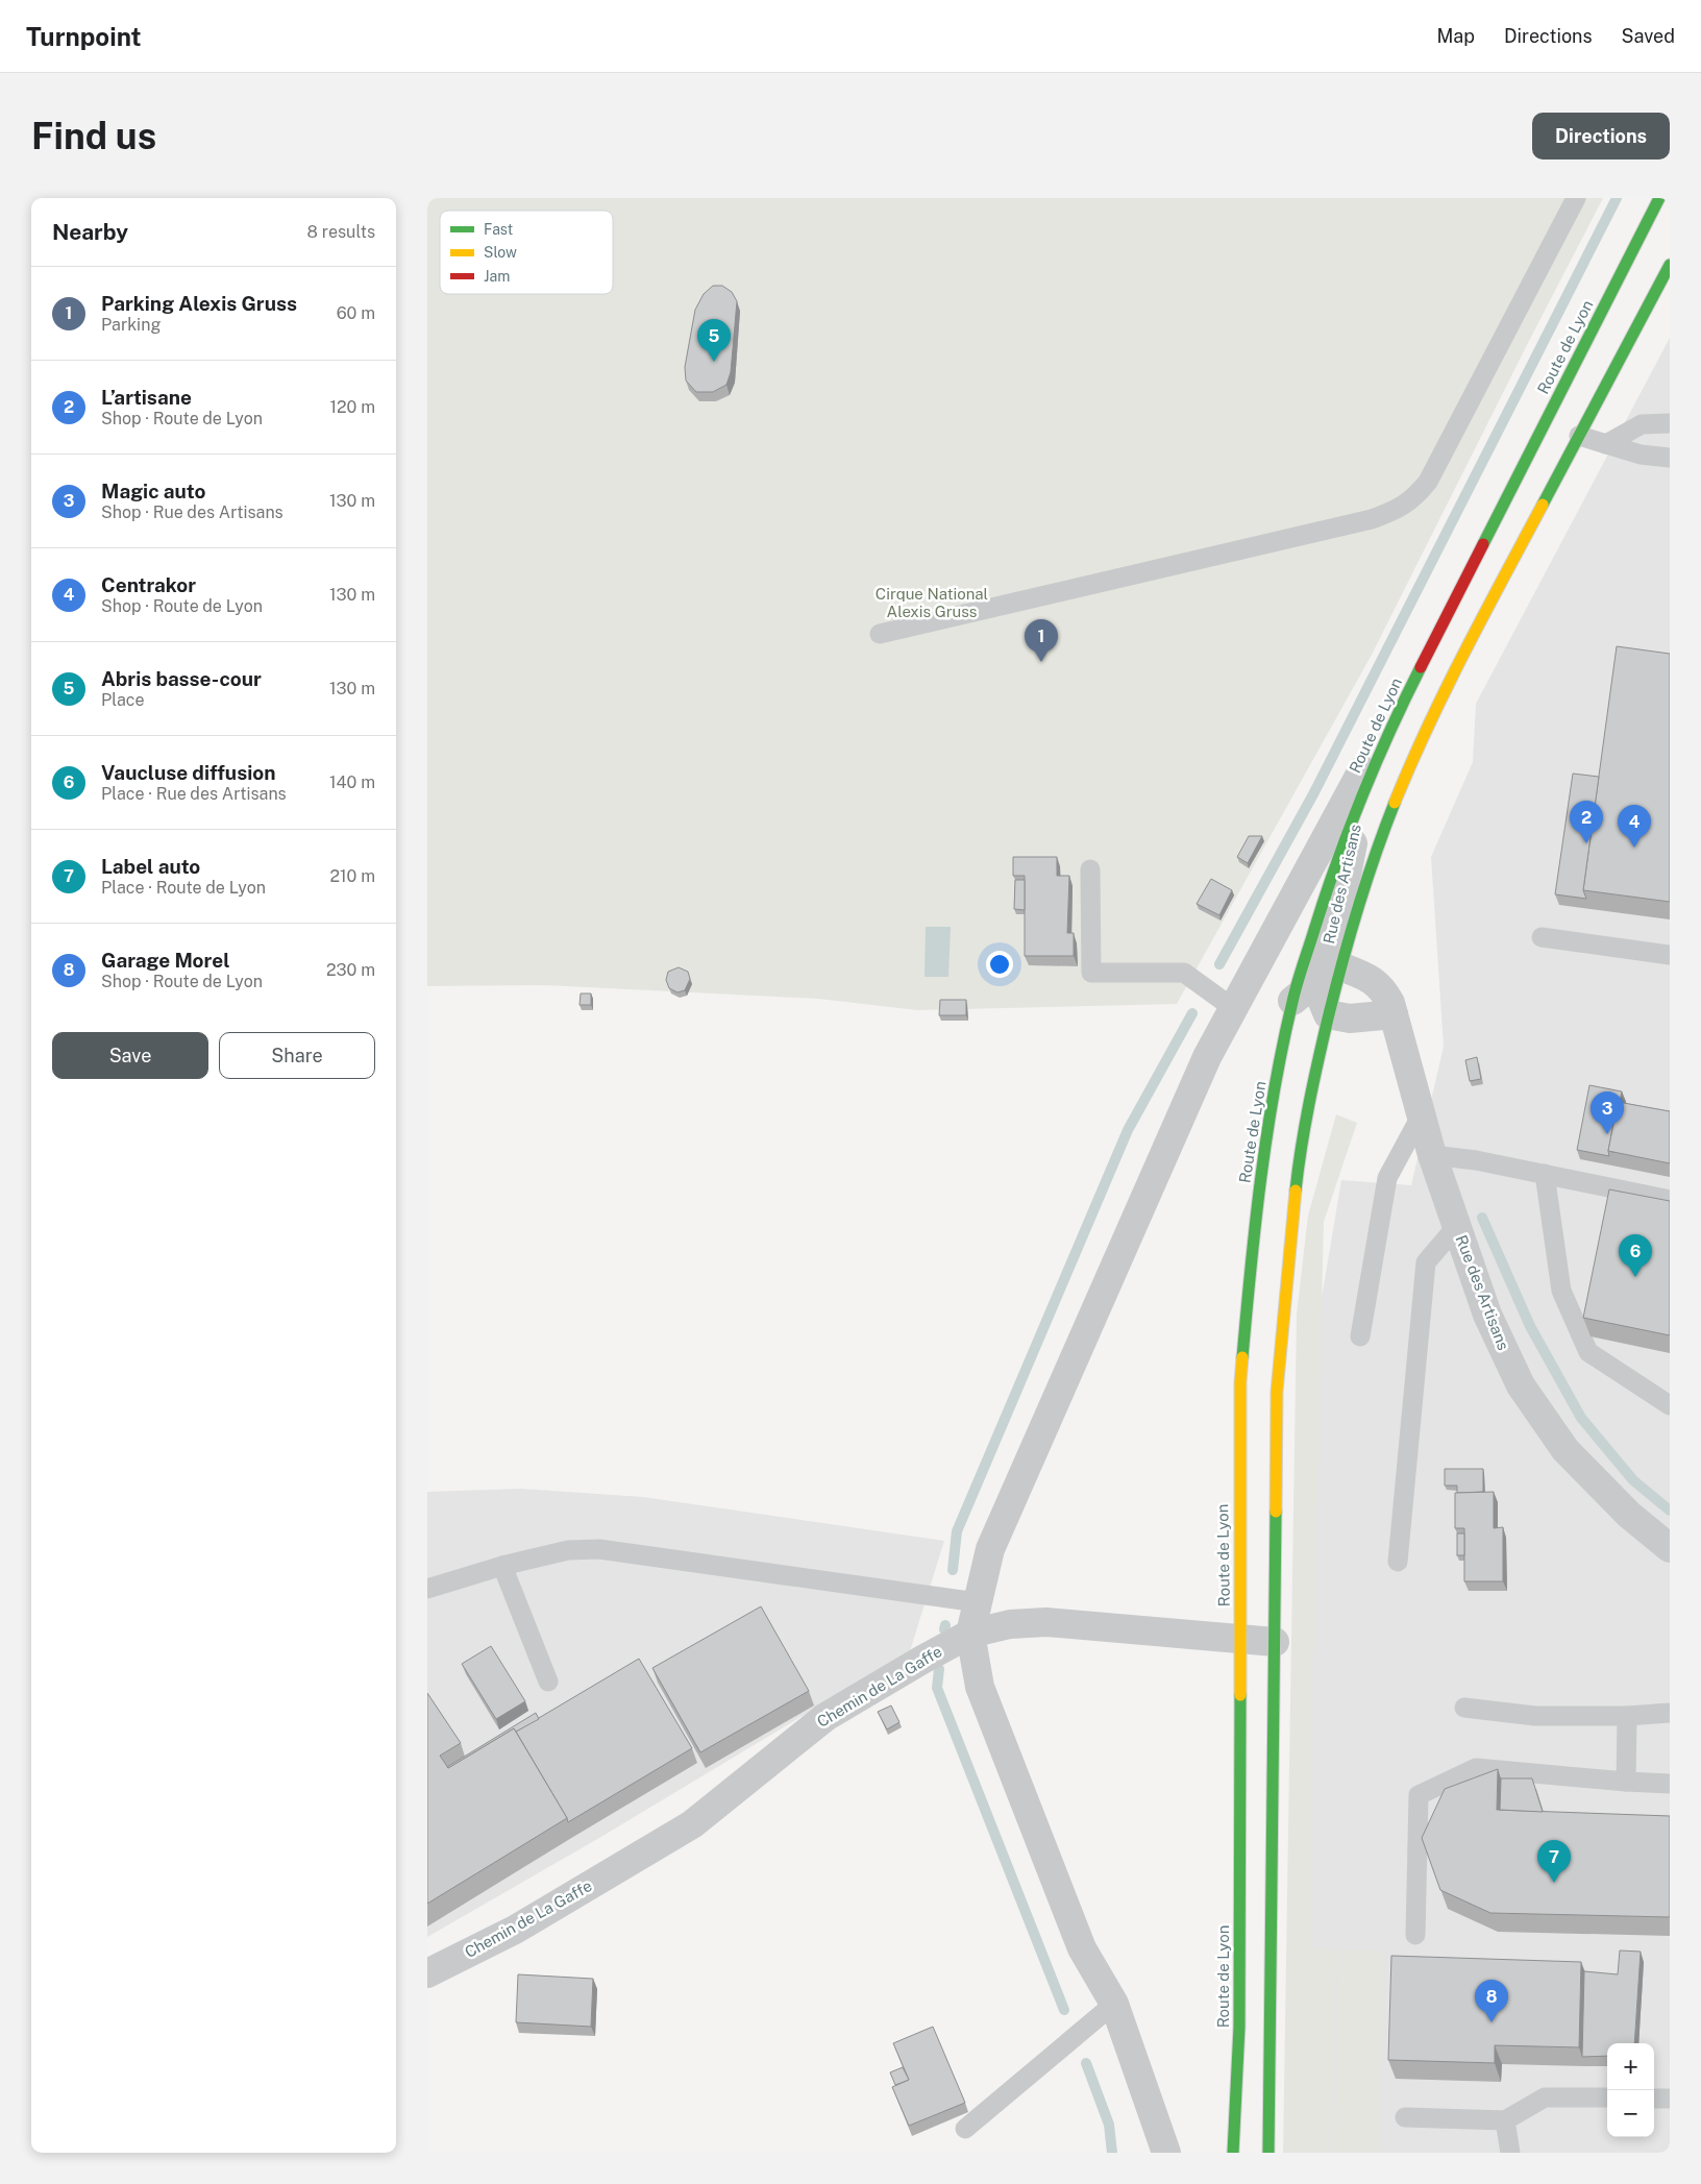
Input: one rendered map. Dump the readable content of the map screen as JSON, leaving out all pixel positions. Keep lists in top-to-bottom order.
{
  "streets": {
    "main road": ["Route de Lyon"],
    "street": ["Rue des Artisans", "Chemin de La Gaffe"]
  },
  "crossings": [
    ["Route de Lyon", "Rue des Artisans"],
    ["Route de Lyon", "Chemin de La Gaffe"]
  ],
  "parks": ["Cirque National Alexis Gruss"],
  "legend": ["Fast", "Slow", "Jam"],
  "page": {
    "header": "Turnpoint",
    "nav": ["Map", "Directions", "Saved"],
    "buttons": [
      "Directions",
      ["Save", "Share"]
    ],
    "title": "Find us",
    "heading": ["Nearby", "8 results"],
    "list": [
      {
        "mark": "1",
        "name": "Parking Alexis Gruss",
        "note": "Parking",
        "value": "60 m"
      },
      {
        "mark": "2",
        "name": "L’artisane",
        "note": "Shop · Route de Lyon",
        "value": "120 m"
      },
      {
        "mark": "3",
        "name": "Magic auto",
        "note": "Shop · Rue des Artisans",
        "value": "130 m"
      },
      {
        "mark": "4",
        "name": "Centrakor",
        "note": "Shop · Route de Lyon",
        "value": "130 m"
      },
      {
        "mark": "5",
        "name": "Abris basse-cour",
        "note": "Place",
        "value": "130 m"
      },
      {
        "mark": "6",
        "name": "Vaucluse diffusion",
        "note": "Place · Rue des Artisans",
        "value": "140 m"
      },
      {
        "mark": "7",
        "name": "Label auto",
        "note": "Place · Route de Lyon",
        "value": "210 m"
      },
      {
        "mark": "8",
        "name": "Garage Morel",
        "note": "Shop · Route de Lyon",
        "value": "230 m"
      }
    ],
    "pins": [
      "5",
      "1",
      "2",
      "4",
      "3",
      "6",
      "7",
      "8"
    ],
    "map_buttons": ["+", "−"]
  }
}
